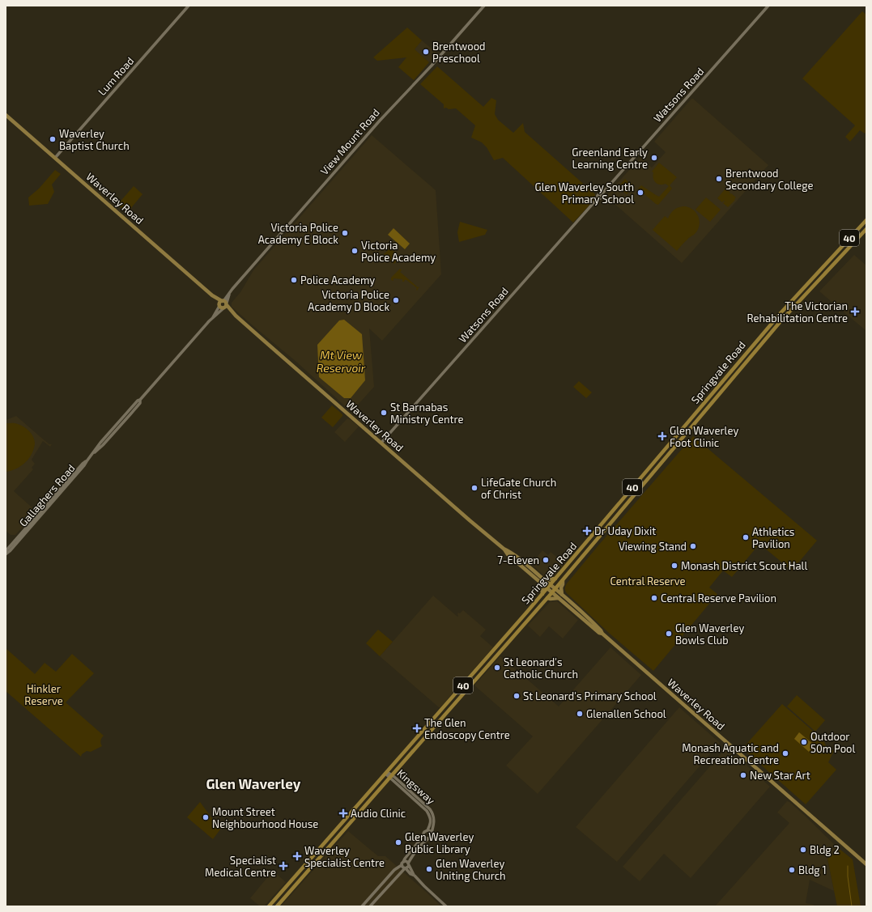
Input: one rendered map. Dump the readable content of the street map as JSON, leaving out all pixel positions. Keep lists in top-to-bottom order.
{
  "streets": {
    "highway": ["40", "Springvale Road"],
    "main road": ["Waverley Road"],
    "street": [
      "Lum Road",
      "Watsons Road",
      "View Mount Road",
      "Gallaghers Road",
      "Kingsway"
    ]
  },
  "crossings": [
    ["Lum Road", "Waverley Road"],
    ["Watsons Road", "Waverley Road"],
    ["View Mount Road", "Waverley Road"],
    ["View Mount Road", "Gallaghers Road"],
    ["Waverley Road", "Springvale Road"],
    ["Waverley Road", "Gallaghers Road"],
    ["Springvale Road", "Kingsway"]
  ],
  "districts": ["Glen Waverley"],
  "water": ["Mt View Reservoir"],
  "parks": ["Central Reserve", "Hinkler Reserve"],
  "places": {
    "other": [
      "Brentwood Preschool",
      "Waverley Baptist Church",
      "Greenland Early Learning Centre",
      "Brentwood Secondary College",
      "Glen Waverley South Primary School",
      "Victoria Police Academy E Block",
      "Victoria Police Academy",
      "Police Academy",
      "Victoria Police Academy D Block",
      "St Barnabas Ministry Centre",
      "LifeGate Church of Christ",
      "Athletics Pavilion",
      "Viewing Stand",
      "7-Eleven",
      "Monash District Scout Hall",
      "Central Reserve Pavilion",
      "Glen Waverley Bowls Club",
      "St Leonard's Catholic Church",
      "St Leonard's Primary School",
      "Glenallen School",
      "Outdoor 50m Pool",
      "Monash Aquatic and Recreation Centre",
      "New Star Art",
      "Mount Street Neighbourhood House",
      "Glen Waverley Public Library",
      "Bldg 2",
      "Glen Waverley Uniting Church",
      "Bldg 1"
    ],
    "health": [
      "The Victorian Rehabilitation Centre",
      "Glen Waverley Foot Clinic",
      "Dr Uday Dixit",
      "The Glen Endoscopy Centre",
      "Audio Clinic",
      "Waverley Specialist Centre",
      "Specialist Medical Centre"
    ]
  }
}
